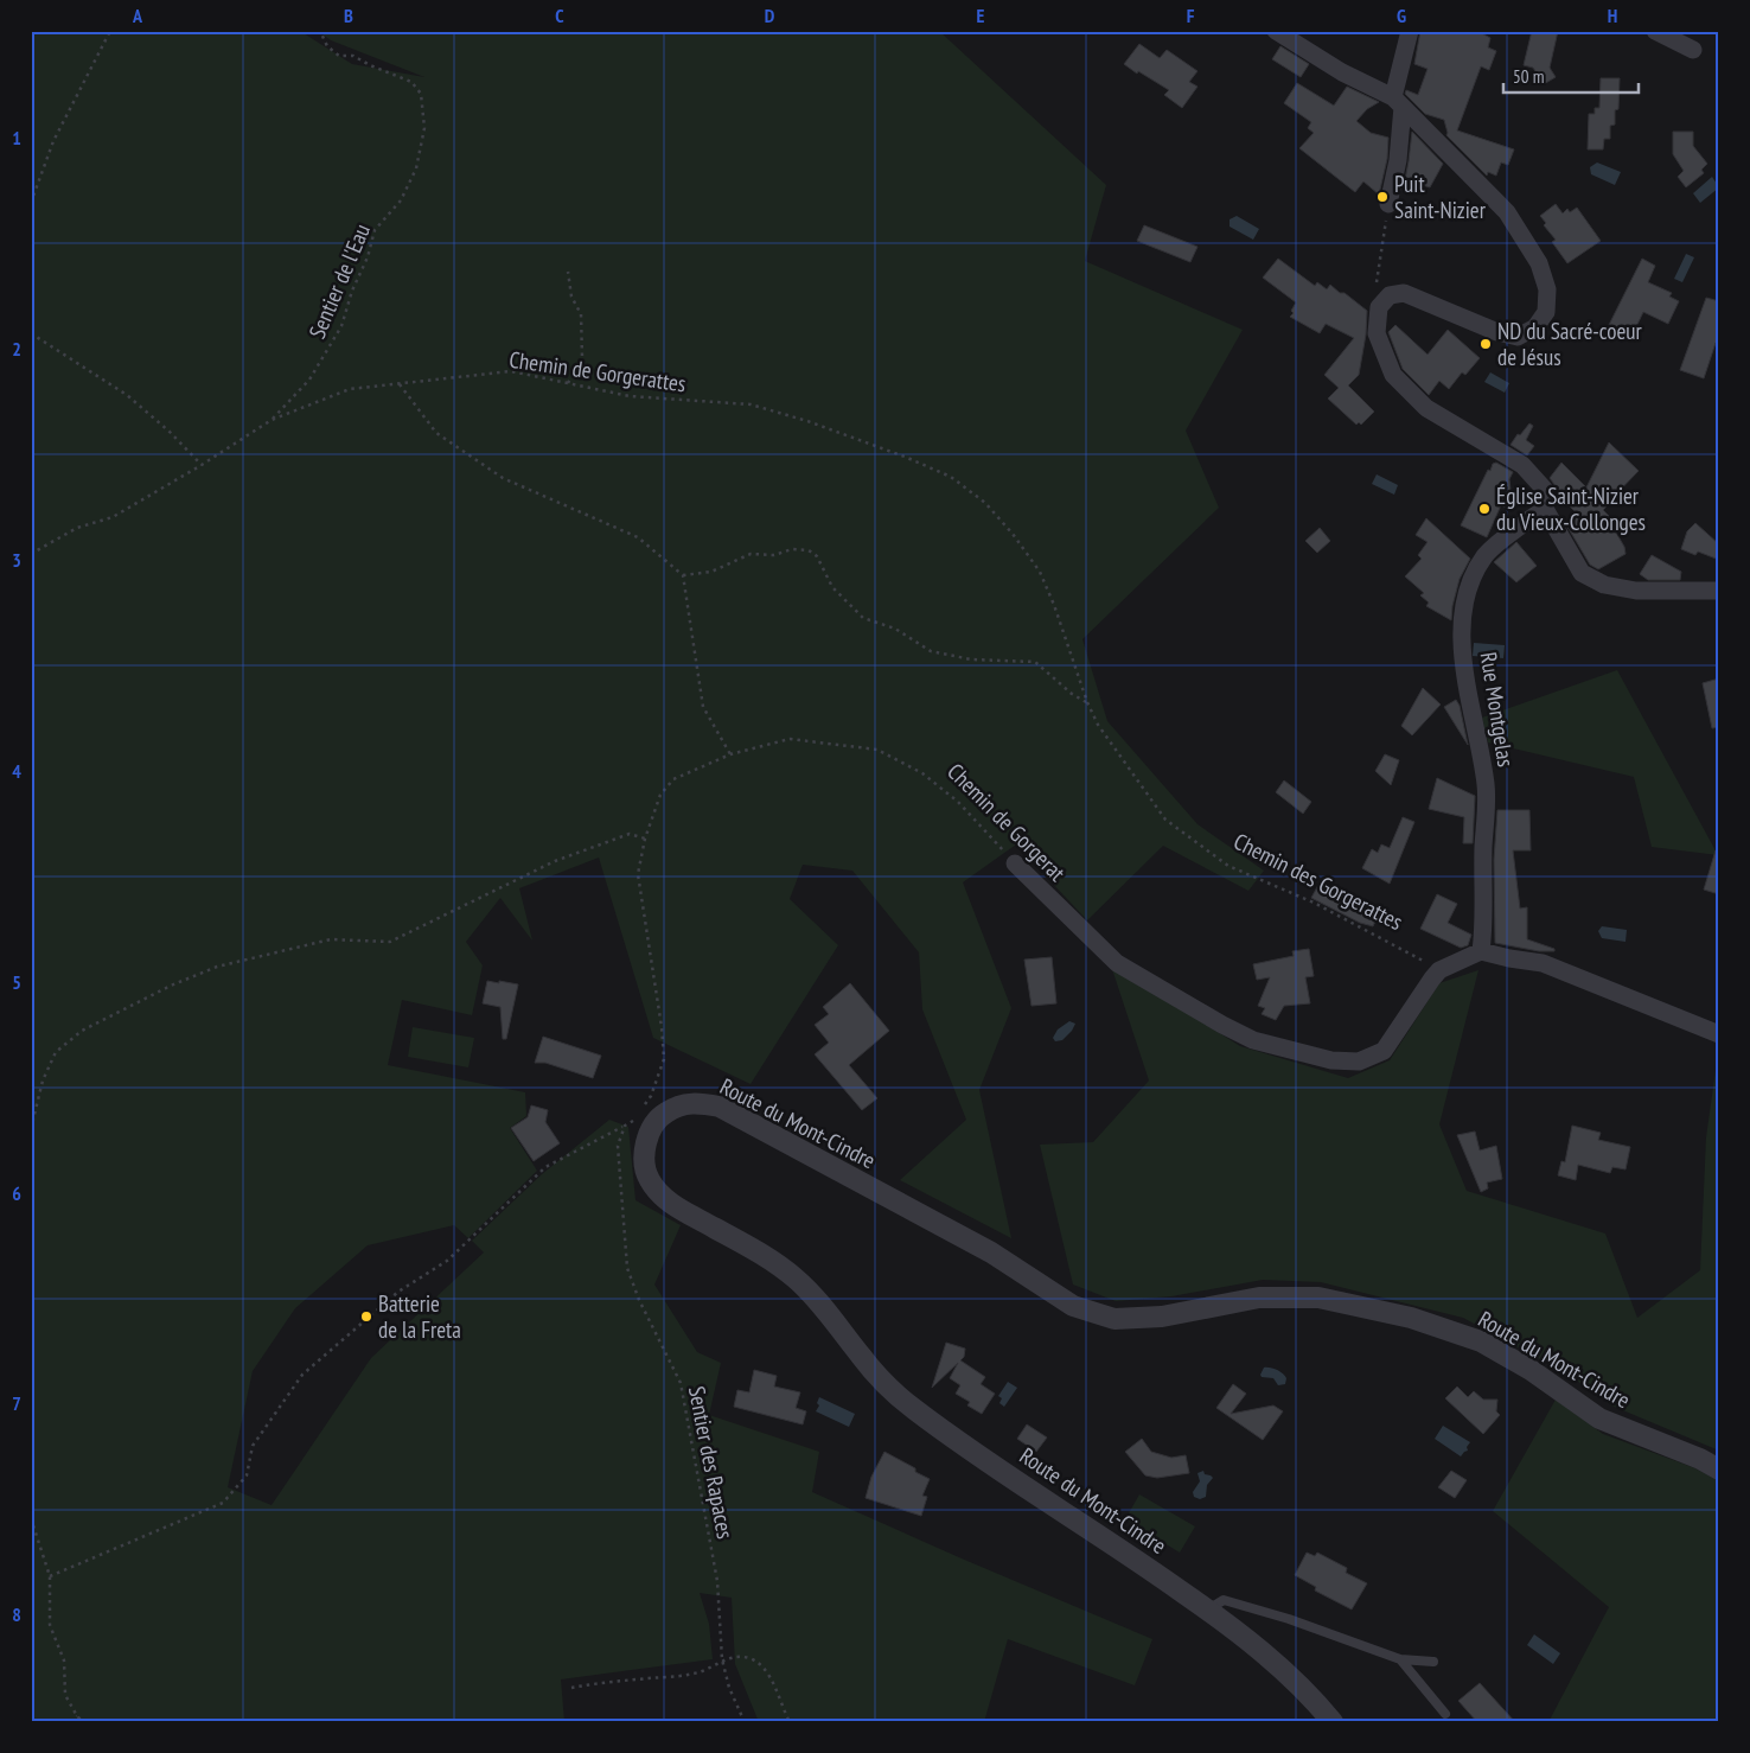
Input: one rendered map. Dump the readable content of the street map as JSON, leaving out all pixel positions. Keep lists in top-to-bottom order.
{
  "streets": {
    "street": ["Rue Montgelas", "Chemin de Gorgerat", "Route du Mont-Cindre"],
    "path": [
      "Sentier de l'Eau",
      "Chemin de Gorgerattes",
      "Chemin des Gorgerattes",
      "Sentier des Rapaces"
    ]
  },
  "crossings": [
    ["Sentier de l'Eau", "Chemin de Gorgerattes"],
    ["Chemin de Gorgerattes", "Chemin des Gorgerattes"],
    ["Chemin de Gorgerat", "Chemin des Gorgerattes"]
  ],
  "places": [
    "Puit Saint-Nizier",
    "ND du Sacré-coeur de Jésus",
    "Église Saint-Nizier du Vieux-Collonges",
    "Batterie de la Freta"
  ],
  "scale_bar": "50 m",
  "grid": {
    "columns": [
      "A",
      "B",
      "C",
      "D",
      "E",
      "F",
      "G",
      "H"
    ],
    "rows": [
      "1",
      "2",
      "3",
      "4",
      "5",
      "6",
      "7",
      "8"
    ]
  }
}
